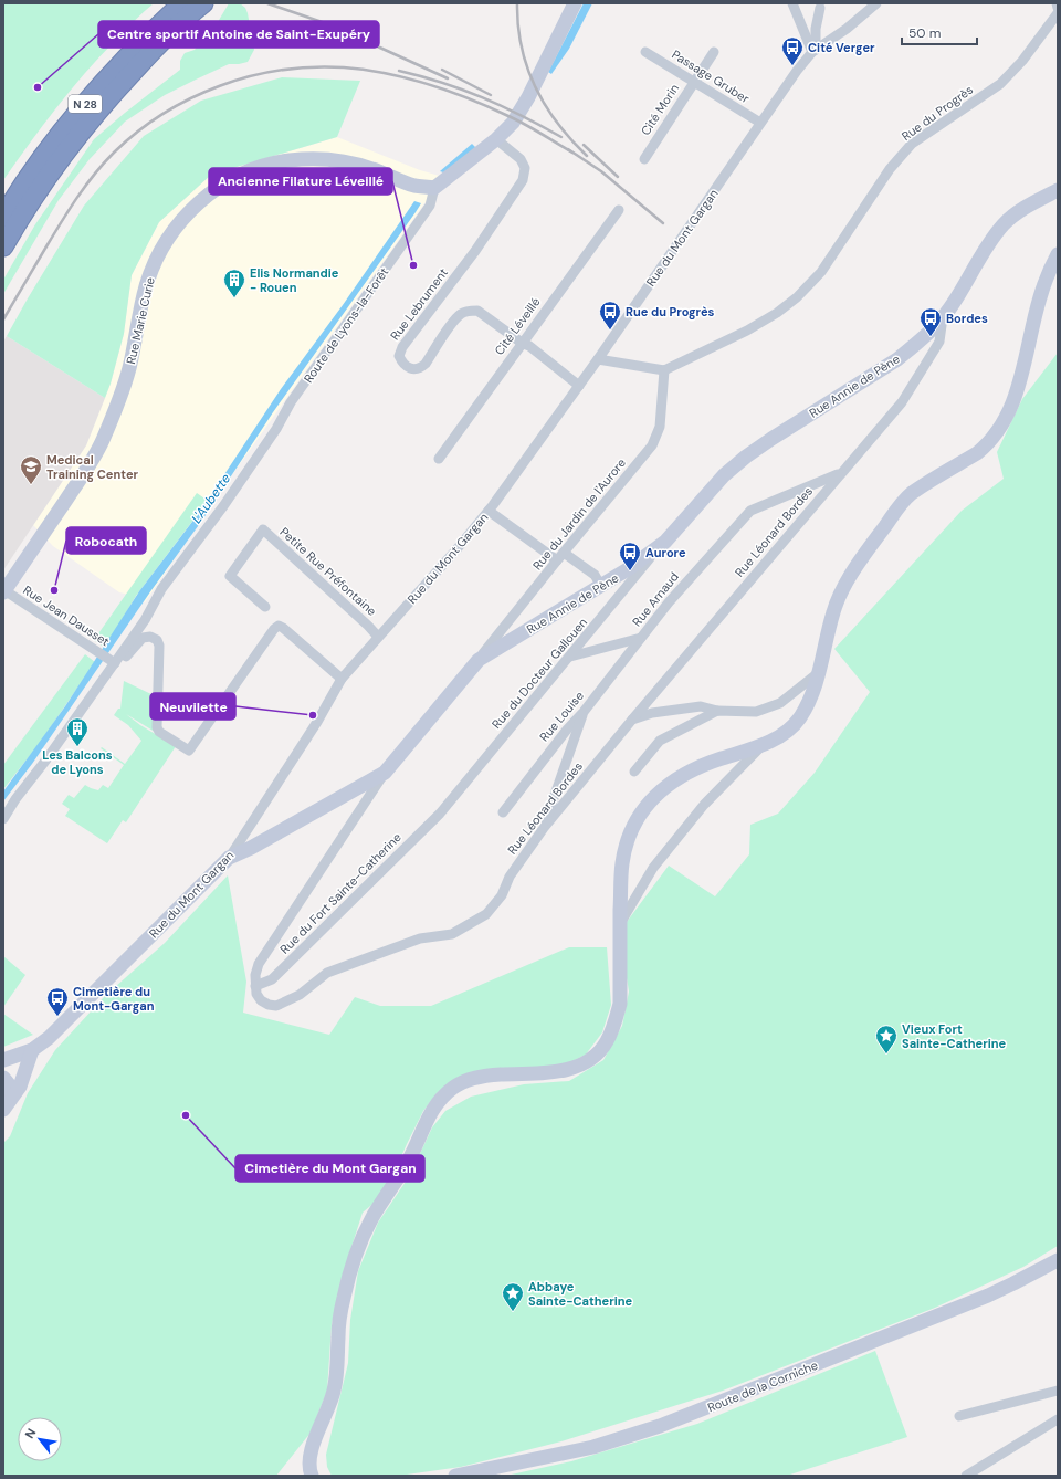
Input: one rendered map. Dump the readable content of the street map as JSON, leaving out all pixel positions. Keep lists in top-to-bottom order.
{
  "streets": {
    "highway": ["N 28"],
    "street": [
      "Passage Gruber",
      "Cité Morin",
      "Rue du Progrès",
      "Rue du Mont Gargan",
      "Rue Lebrument",
      "Rue Marie Curie",
      "Route de Lyons-la-Forêt",
      "Cité Léveillé",
      "Rue Annie de Pène",
      "Rue du Jardin de l'Aurore",
      "Rue Léonard Bordes",
      "Petite Rue Préfontaine",
      "Rue Arnaud",
      "Rue Jean Dausset",
      "Rue du Docteur Gallouen",
      "Rue Louise",
      "Rue du Fort Sainte-Catherine",
      "Route de la Corniche"
    ]
  },
  "crossings": [
    ["Passage Gruber", "Cité Morin"],
    ["Passage Gruber", "Rue du Mont Gargan"],
    ["Rue du Progrès", "Rue du Jardin de l'Aurore"],
    ["Rue du Mont Gargan", "Rue Lebrument"],
    ["Rue du Mont Gargan", "Route de Lyons-la-Forêt"],
    ["Rue du Mont Gargan", "Rue Annie de Pène"],
    ["Rue du Mont Gargan", "Petite Rue Préfontaine"],
    ["Rue Lebrument", "Cité Léveillé"],
    ["Rue Marie Curie", "Route de Lyons-la-Forêt"],
    ["Rue Marie Curie", "Rue Jean Dausset"],
    ["Route de Lyons-la-Forêt", "Rue Jean Dausset"],
    ["Rue Annie de Pène", "Rue du Jardin de l'Aurore"],
    ["Rue Annie de Pène", "Rue Léonard Bordes"],
    ["Rue Annie de Pène", "Rue du Docteur Gallouen"],
    ["Rue Léonard Bordes", "Rue Arnaud"],
    ["Rue Léonard Bordes", "Rue du Fort Sainte-Catherine"],
    ["Rue Arnaud", "Rue Louise"],
    ["Rue du Docteur Gallouen", "Rue du Fort Sainte-Catherine"]
  ],
  "water": ["L'Aubette"],
  "places": {
    "bus stop": [
      "Cité Verger",
      "Rue du Progrès",
      "Bordes",
      "Aurore",
      "Cimetière du Mont-Gargan"
    ],
    "other": [
      "Centre sportif Antoine de Saint-Exupéry",
      "Ancienne Filature Léveillé",
      "Robocath",
      "Neuvilette",
      "Cimetière du Mont Gargan"
    ],
    "building": ["Elis Normandie - Rouen", "Les Balcons de Lyons"],
    "school or university": ["Medical Training Center"],
    "place": ["Vieux Fort Sainte-Catherine", "Abbaye Sainte-Catherine"]
  },
  "scale_bar": "50 m",
  "north": "top left"
}
